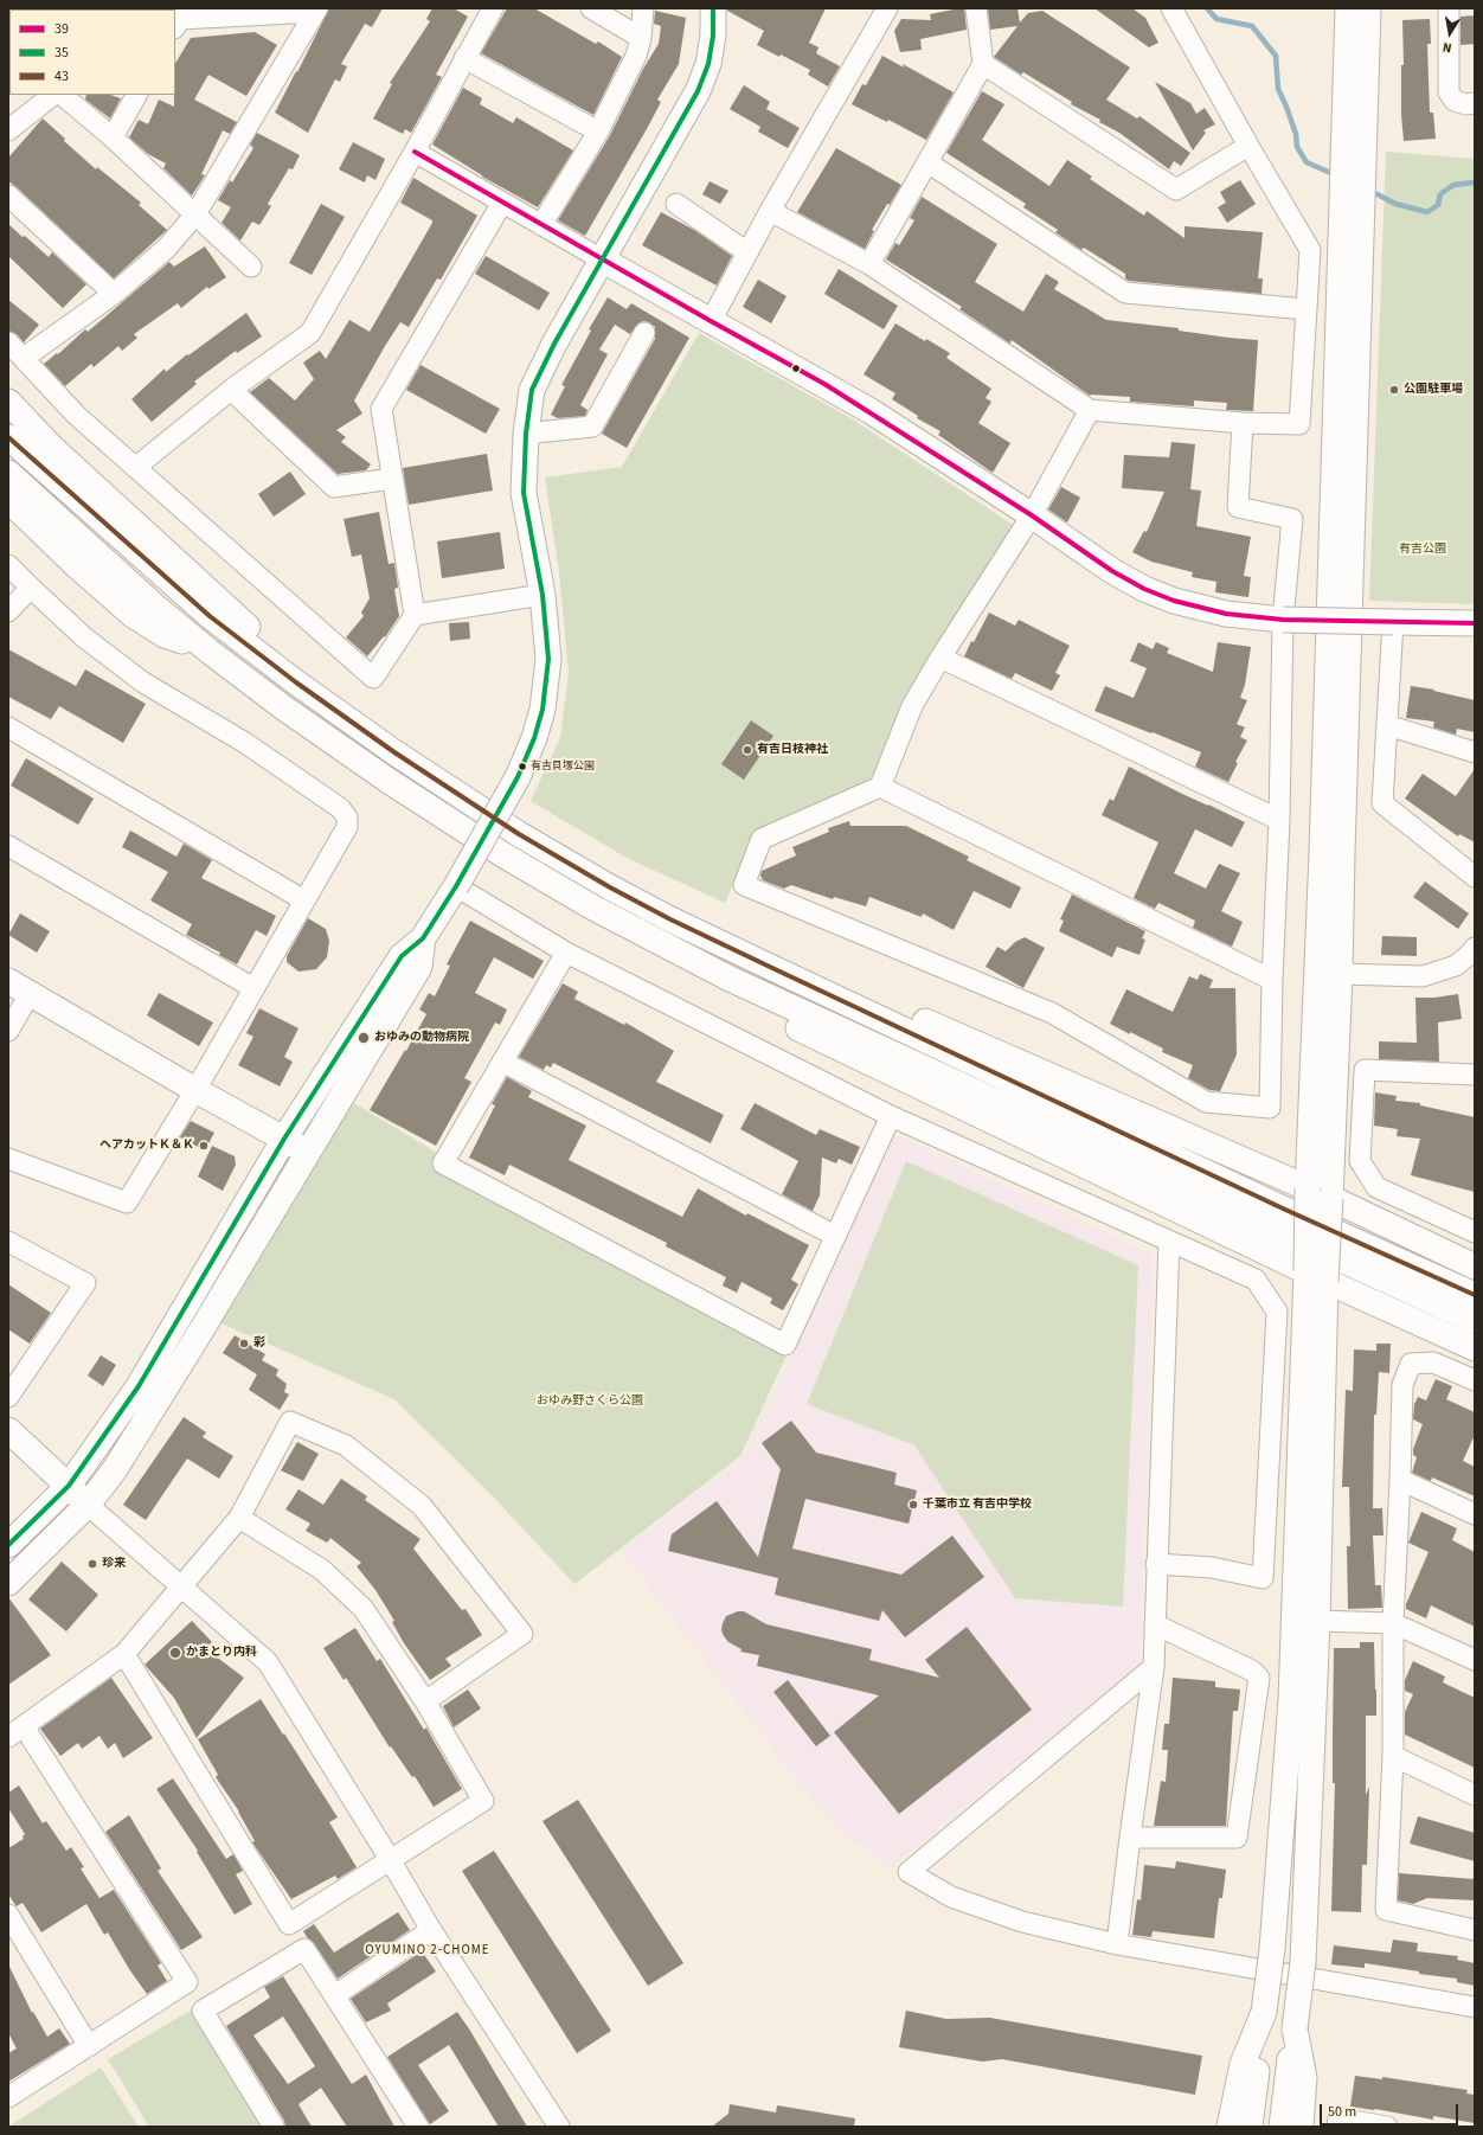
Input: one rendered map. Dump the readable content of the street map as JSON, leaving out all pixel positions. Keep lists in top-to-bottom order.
{
  "districts": ["OYUMINO 2-CHOME"],
  "parks": ["有吉公園", "おゆみ野さくら公園"],
  "places": [
    "公園駐車場",
    "有吉日枝神社",
    "有吉貝塚公園",
    "おゆみの動物病院",
    "ヘアカットＫ＆Ｋ",
    "彩",
    "千葉市立 有吉中学校",
    "珍来",
    "かまとり内科"
  ],
  "lines": ["transit line 35", "transit line 39", "transit line 43"],
  "legend": ["39", "35", "43"],
  "scale_bar": "50 m",
  "north": "bottom"
}
